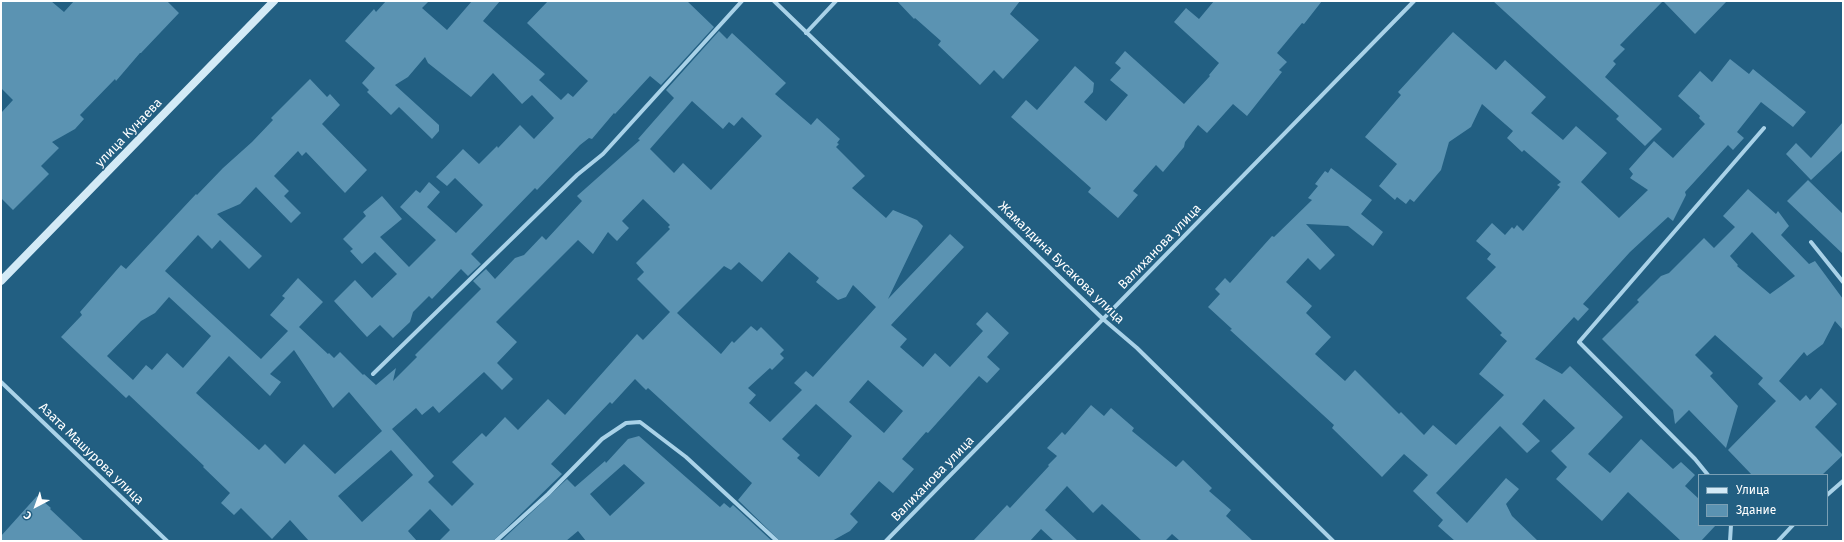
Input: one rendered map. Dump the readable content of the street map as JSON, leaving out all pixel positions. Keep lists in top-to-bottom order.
{
  "streets": {
    "main road": ["улица Кунаева"],
    "street": ["Валиханова улица", "Жамалдина Бусакова улица", "Азата Машурова улица"]
  },
  "crossings": [
    ["Валиханова улица", "Жамалдина Бусакова улица"]
  ],
  "legend": ["Улица", "Здание"],
  "north": "bottom left"
}
